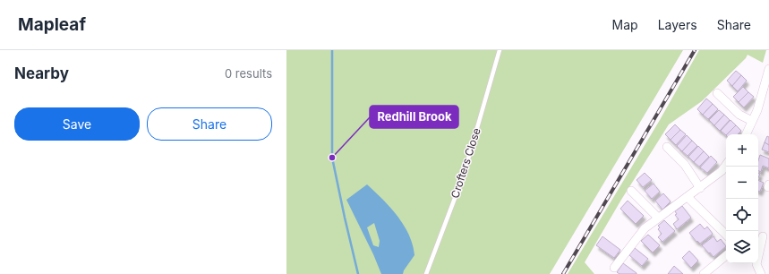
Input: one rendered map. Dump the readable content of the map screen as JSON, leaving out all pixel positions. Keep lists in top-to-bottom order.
{
  "streets": {
    "lane": ["Crofters Close"]
  },
  "places": ["Redhill Brook"],
  "page": {
    "header": "Mapleaf",
    "nav": ["Map", "Layers", "Share"],
    "heading": ["Nearby", "0 results"],
    "buttons": ["Save", "Share"],
    "map_buttons": ["+", "−"]
  }
}
